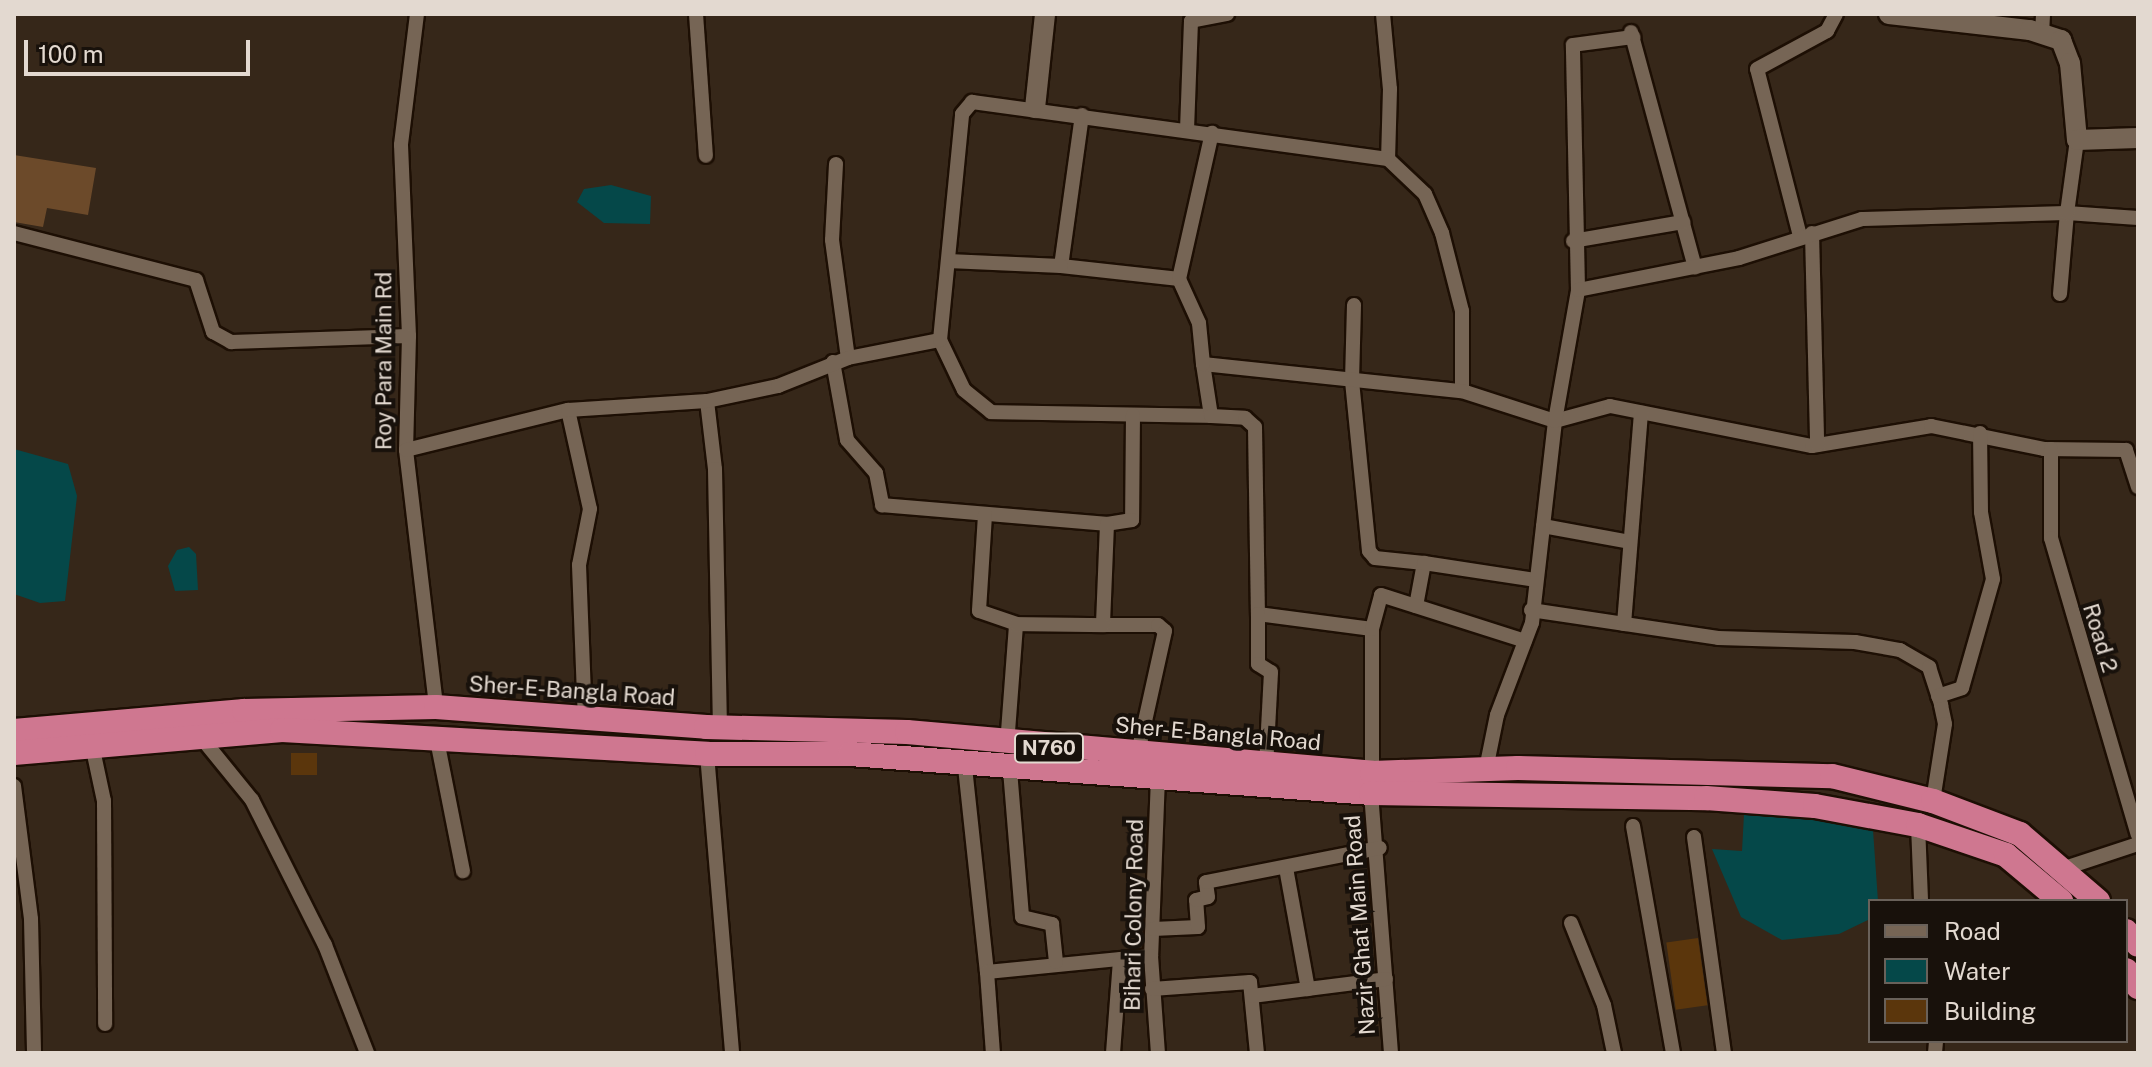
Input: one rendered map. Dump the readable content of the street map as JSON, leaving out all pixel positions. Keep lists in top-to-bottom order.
{
  "streets": {
    "highway": ["Sher-E-Bangla Road", "N760"],
    "street": [
      "Roy Para Main Rd",
      "Road 2",
      "Bihari Colony Road",
      "Nazir Ghat Main Road"
    ]
  },
  "crossings": [
    ["Roy Para Main Rd", "Sher-E-Bangla Road"],
    ["Sher-E-Bangla Road", "Bihari Colony Road"],
    ["Sher-E-Bangla Road", "Nazir Ghat Main Road"]
  ],
  "legend": ["Road", "Water", "Building"],
  "scale_bar": "100 m"
}
